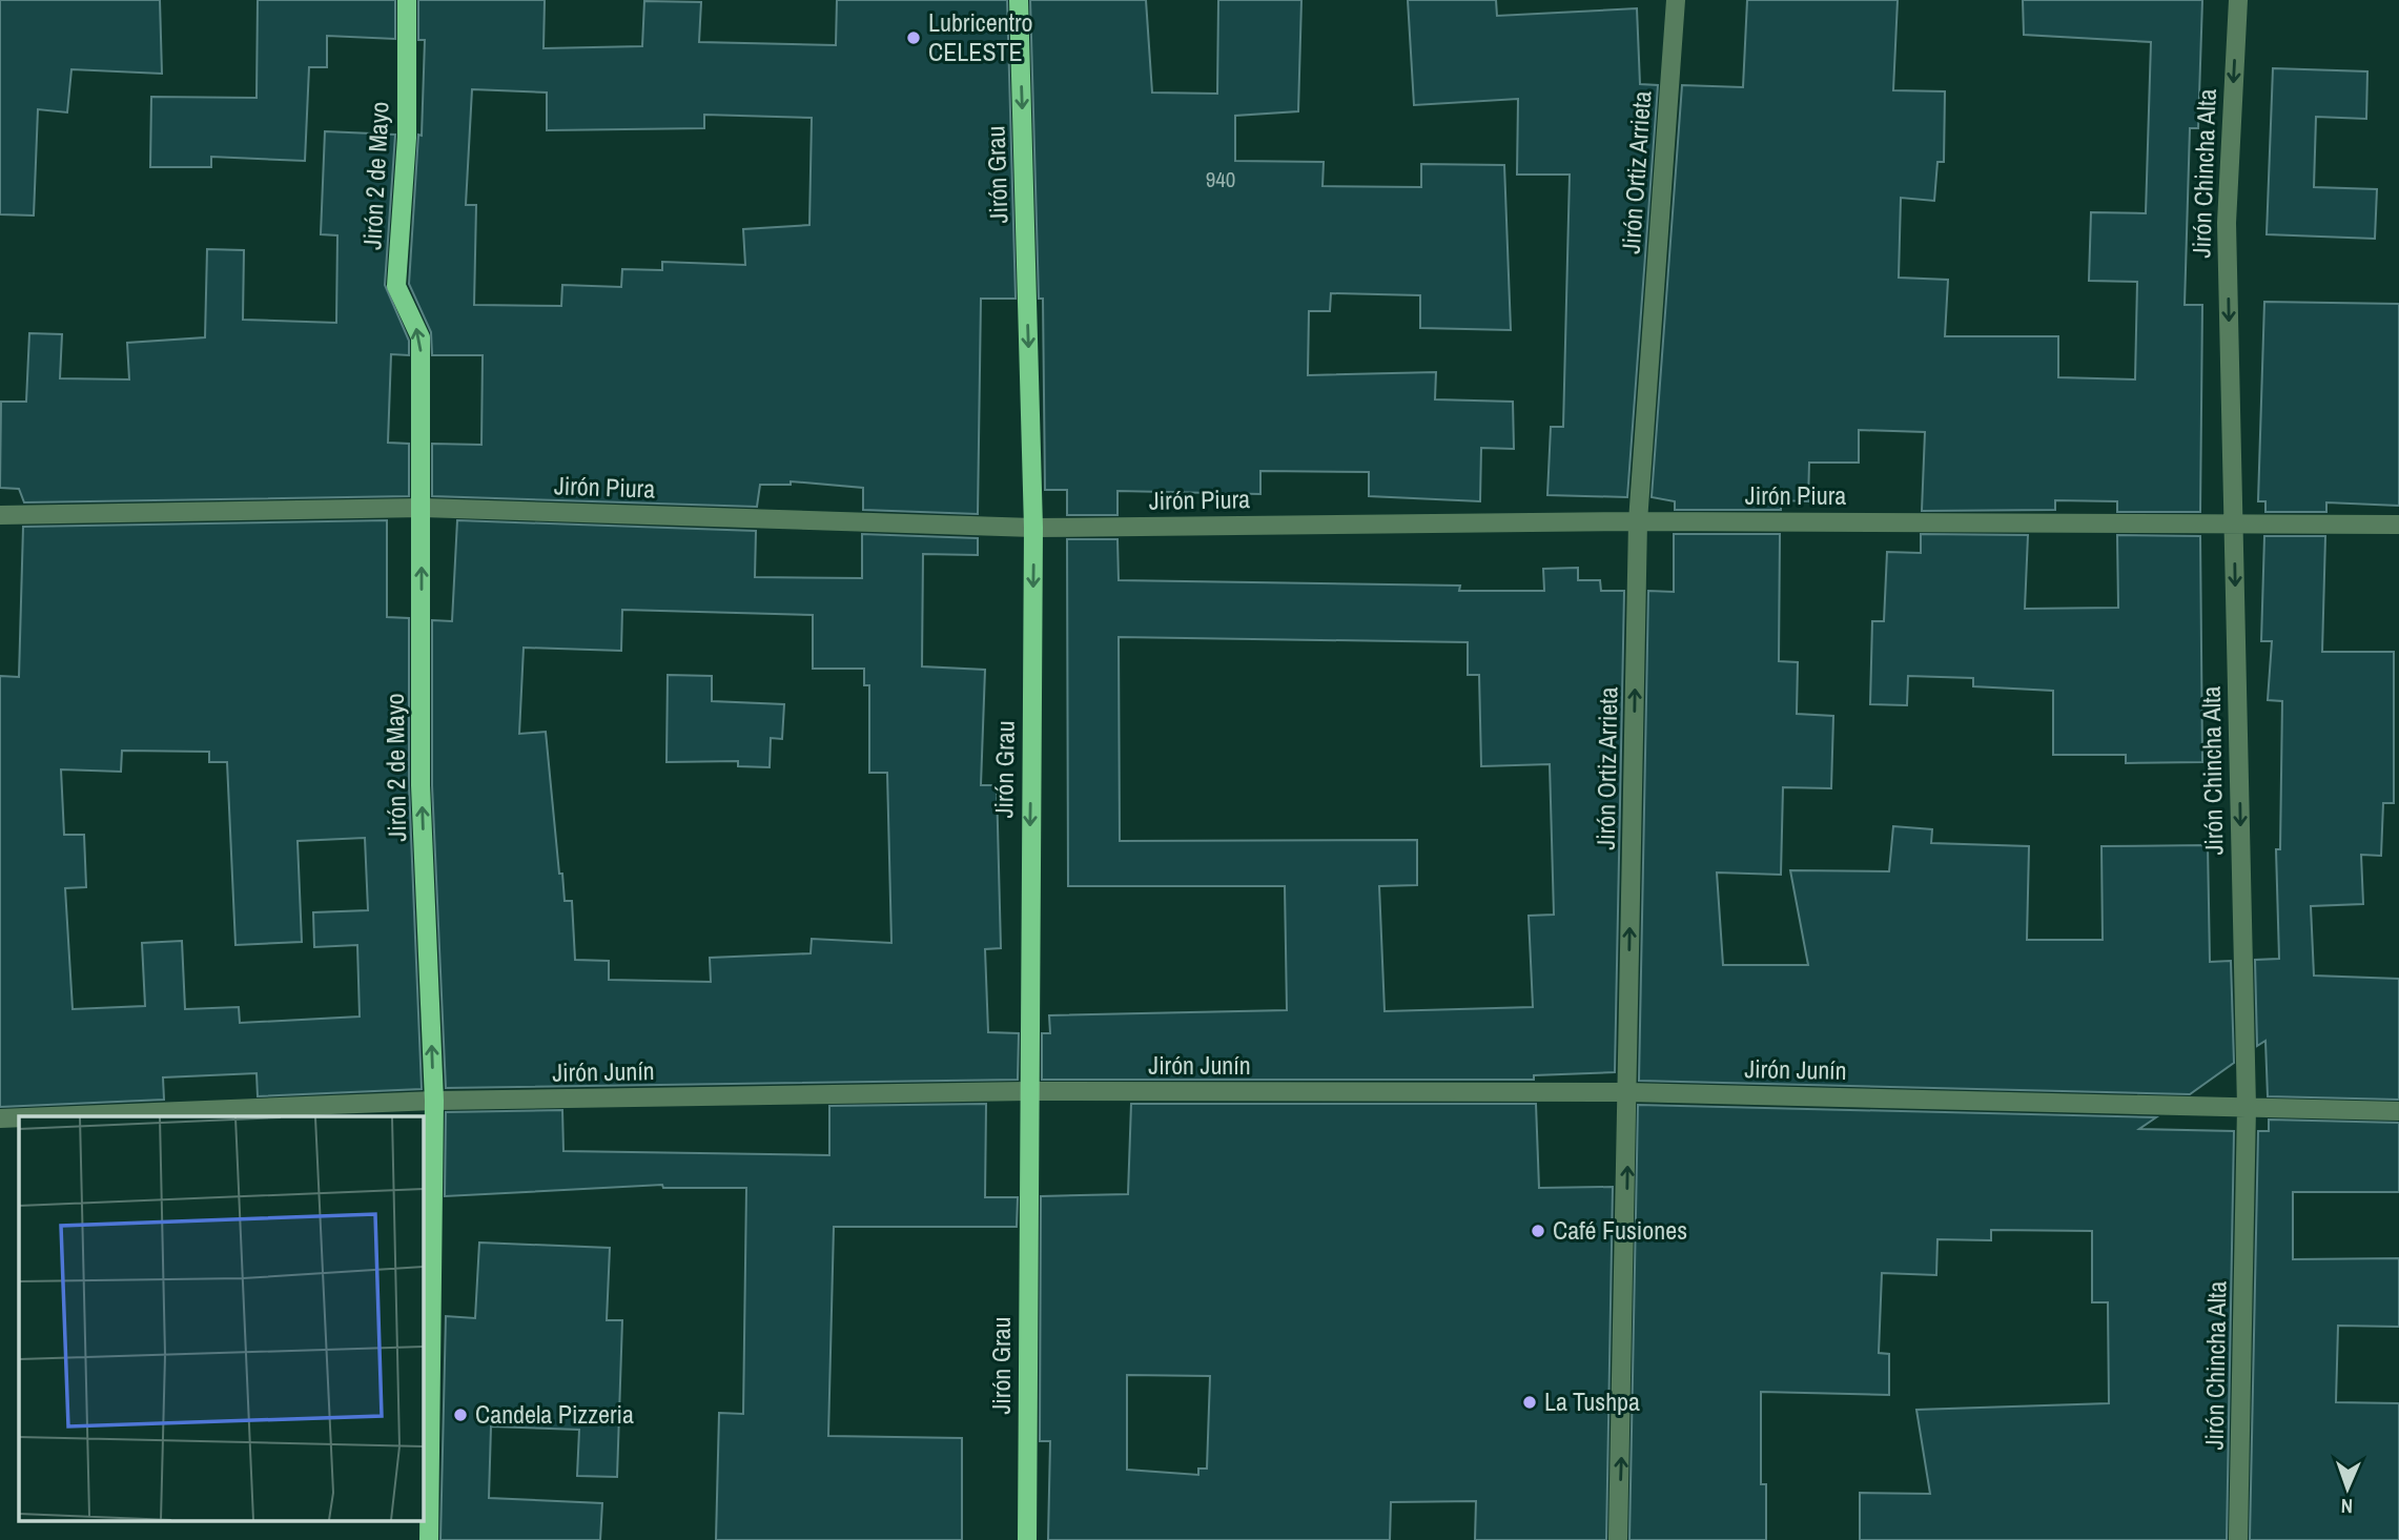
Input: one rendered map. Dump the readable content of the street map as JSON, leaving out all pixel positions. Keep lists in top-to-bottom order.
{
  "streets": {
    "main road": ["Jirón Grau", "Jirón 2 de Mayo"],
    "street": [
      "Jirón Ortiz Arrieta",
      "Jirón Chincha Alta",
      "Jirón Piura",
      "Jirón Junín"
    ]
  },
  "crossings": [
    ["Jirón Ortiz Arrieta", "Jirón Piura"],
    ["Jirón Ortiz Arrieta", "Jirón Junín"],
    ["Jirón Chincha Alta", "Jirón Piura"],
    ["Jirón Chincha Alta", "Jirón Junín"],
    ["Jirón Grau", "Jirón Piura"],
    ["Jirón Grau", "Jirón Junín"],
    ["Jirón 2 de Mayo", "Jirón Piura"],
    ["Jirón 2 de Mayo", "Jirón Junín"]
  ],
  "one_way": [
    "Jirón Ortiz Arrieta",
    "Jirón Chincha Alta",
    "Jirón Grau",
    "Jirón 2 de Mayo"
  ],
  "places": [
    "Lubricentro CELESTE",
    "Café Fusiones",
    "La Tushpa",
    "Candela Pizzeria"
  ],
  "house_numbers": ["940"],
  "north": "bottom"
}
